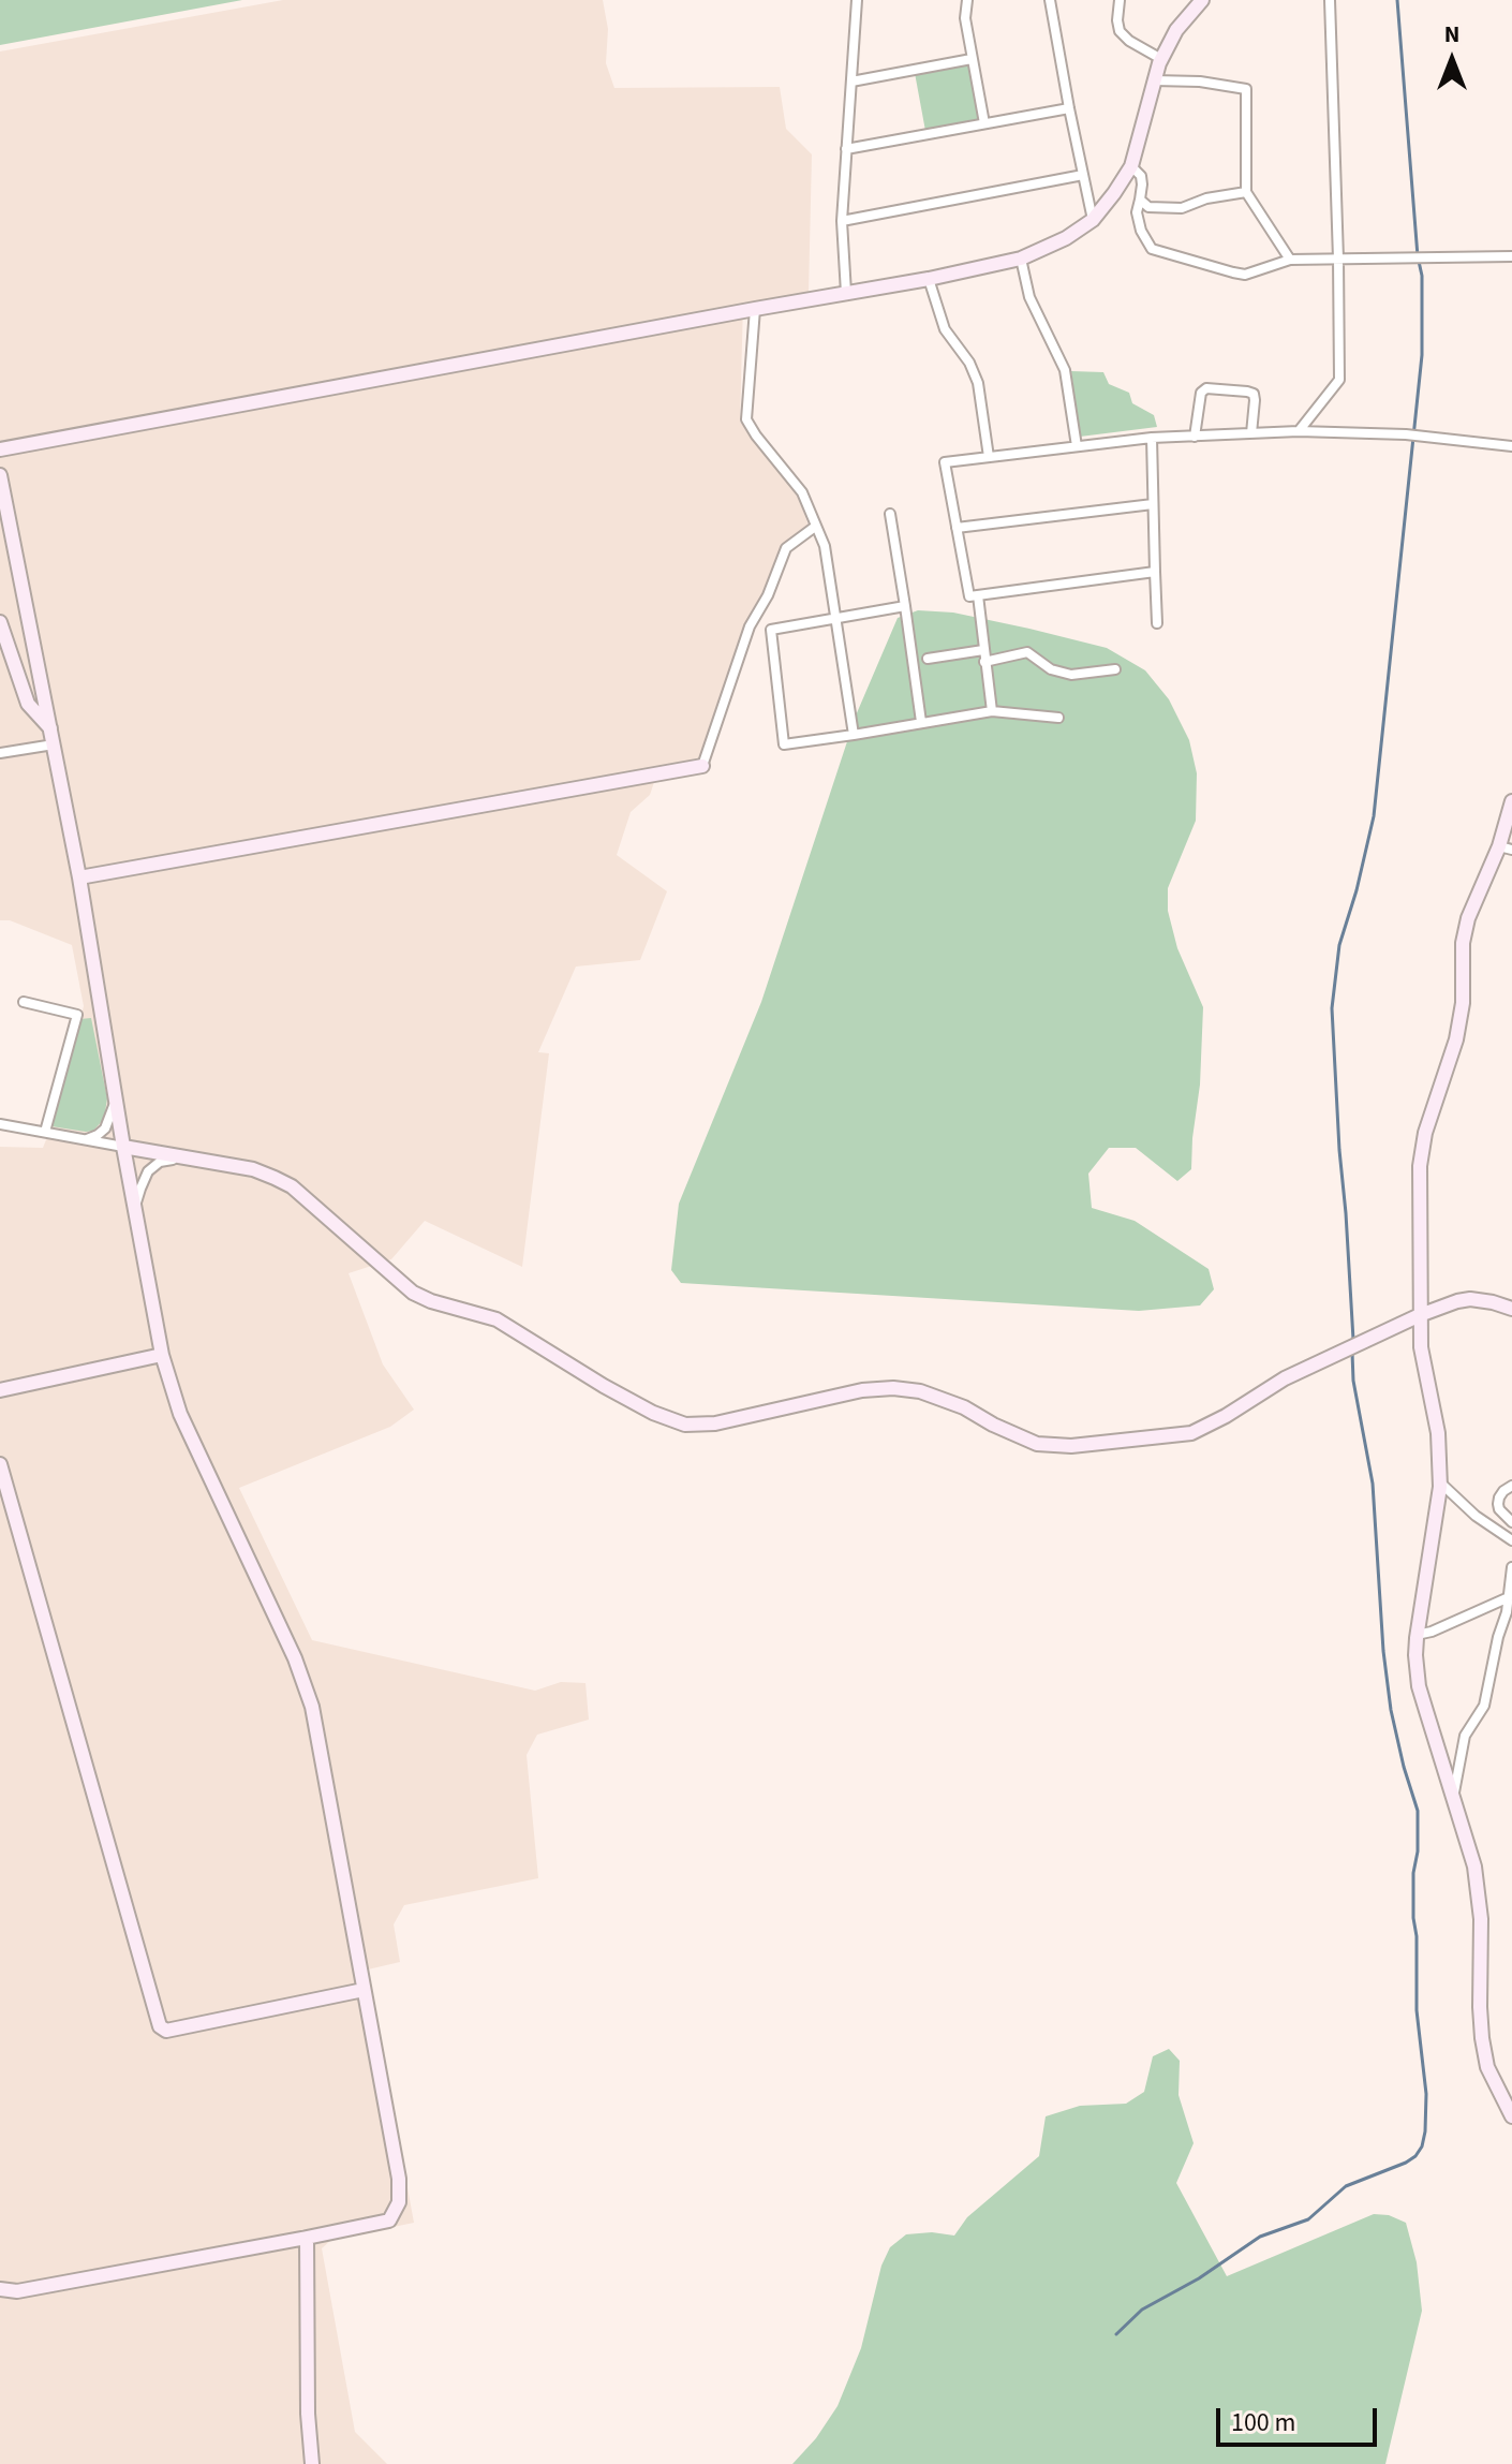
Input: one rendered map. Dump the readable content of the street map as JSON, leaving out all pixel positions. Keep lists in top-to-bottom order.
{
  "scale_bar": "100 m",
  "north": "top"
}
